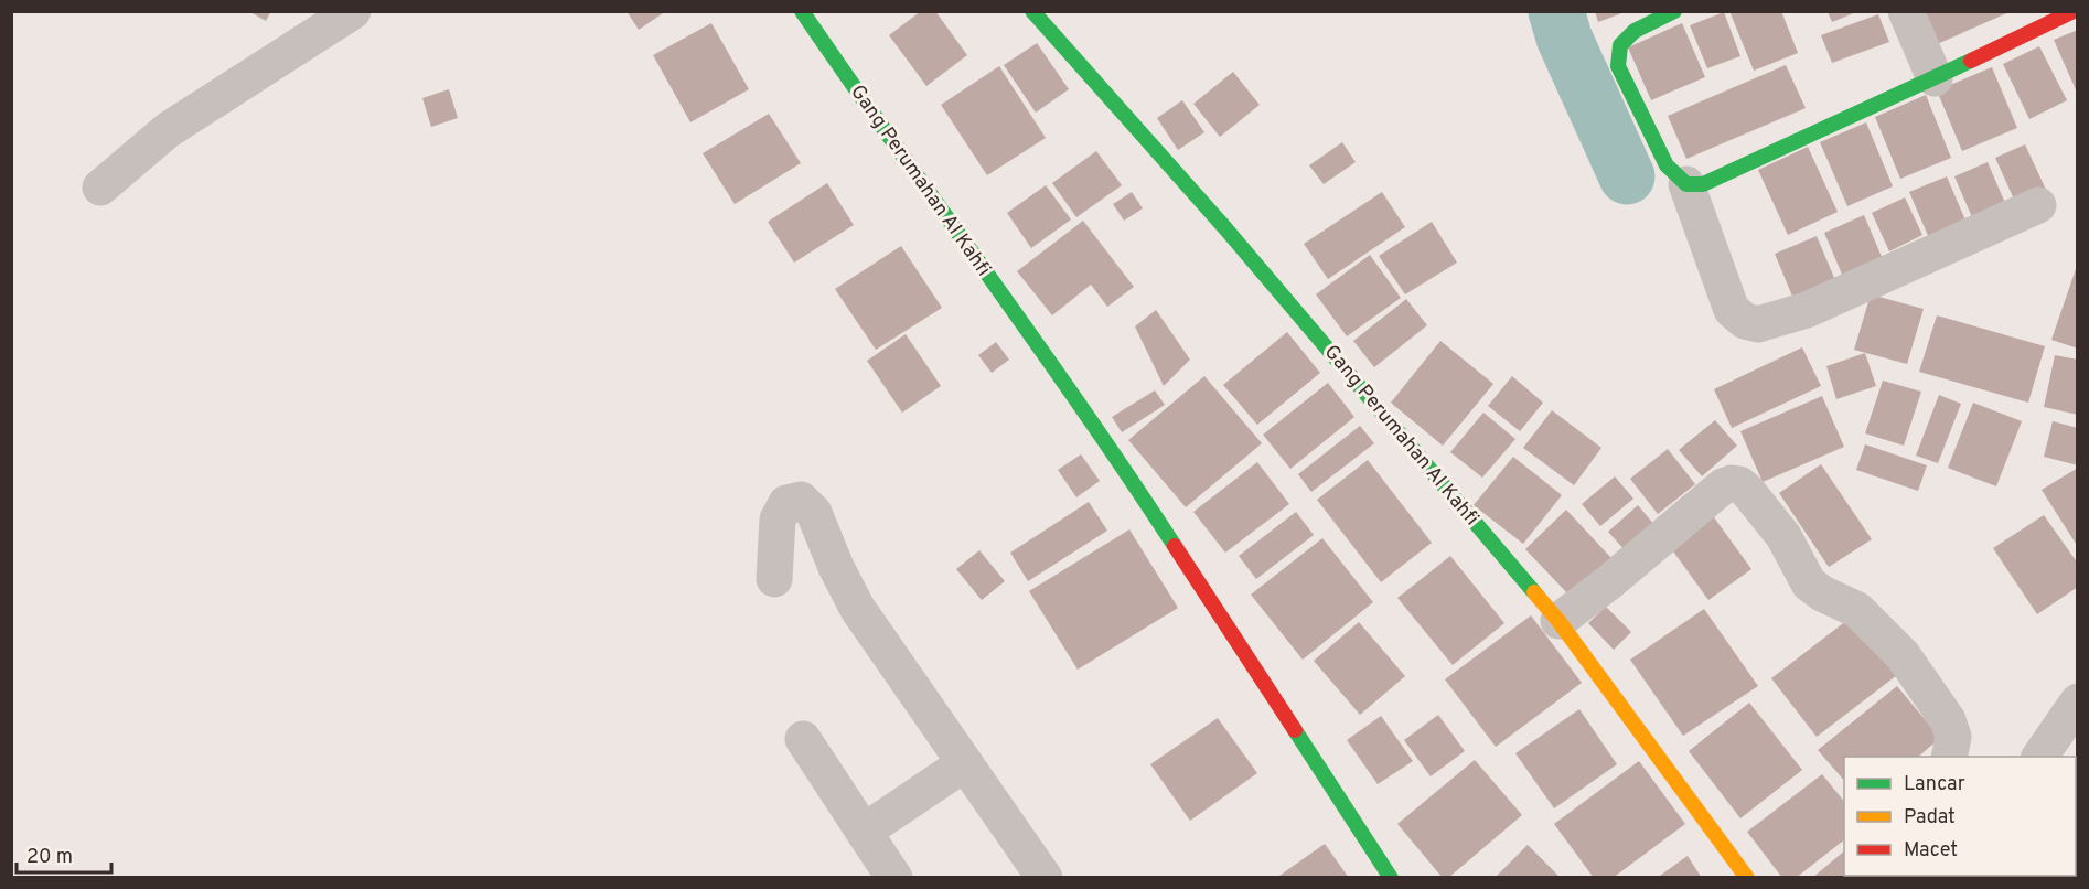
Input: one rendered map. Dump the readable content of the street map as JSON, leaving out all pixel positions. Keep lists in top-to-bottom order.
{
  "streets": {
    "street": ["Gang Perumahan Al Kahfi"]
  },
  "legend": ["Lancar", "Padat", "Macet"],
  "scale_bar": "20 m"
}
